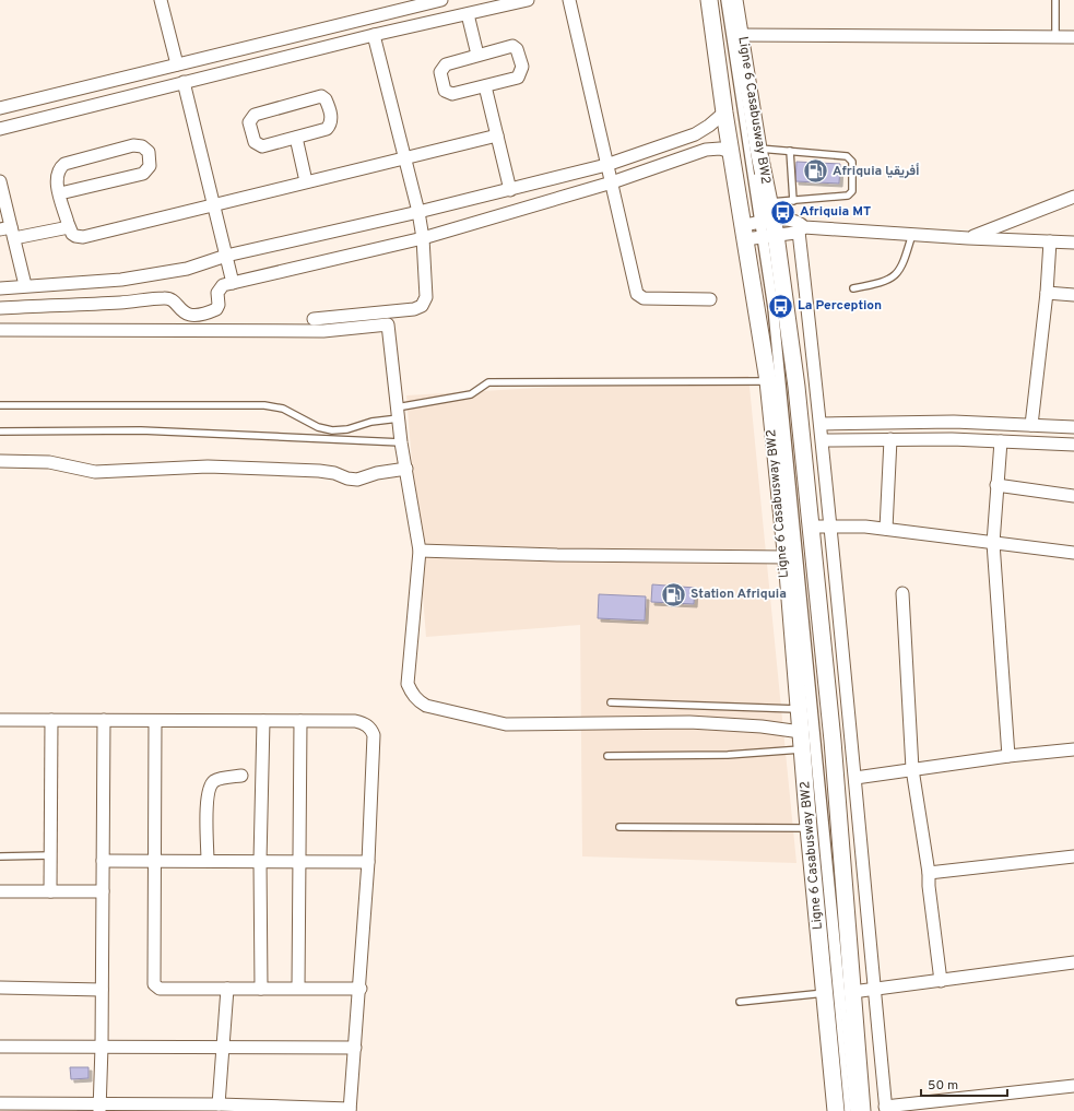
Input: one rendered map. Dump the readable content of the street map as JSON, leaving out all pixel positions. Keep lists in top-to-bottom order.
{
  "streets": {
    "lane": ["Ligne 6 Casabusway BW2"]
  },
  "places": {
    "fuel station": ["Afriquia أفريقيا", "Station Afriquia"],
    "bus stop": ["Afriquia MT", "La Perception"]
  },
  "scale_bar": "50 m"
}
